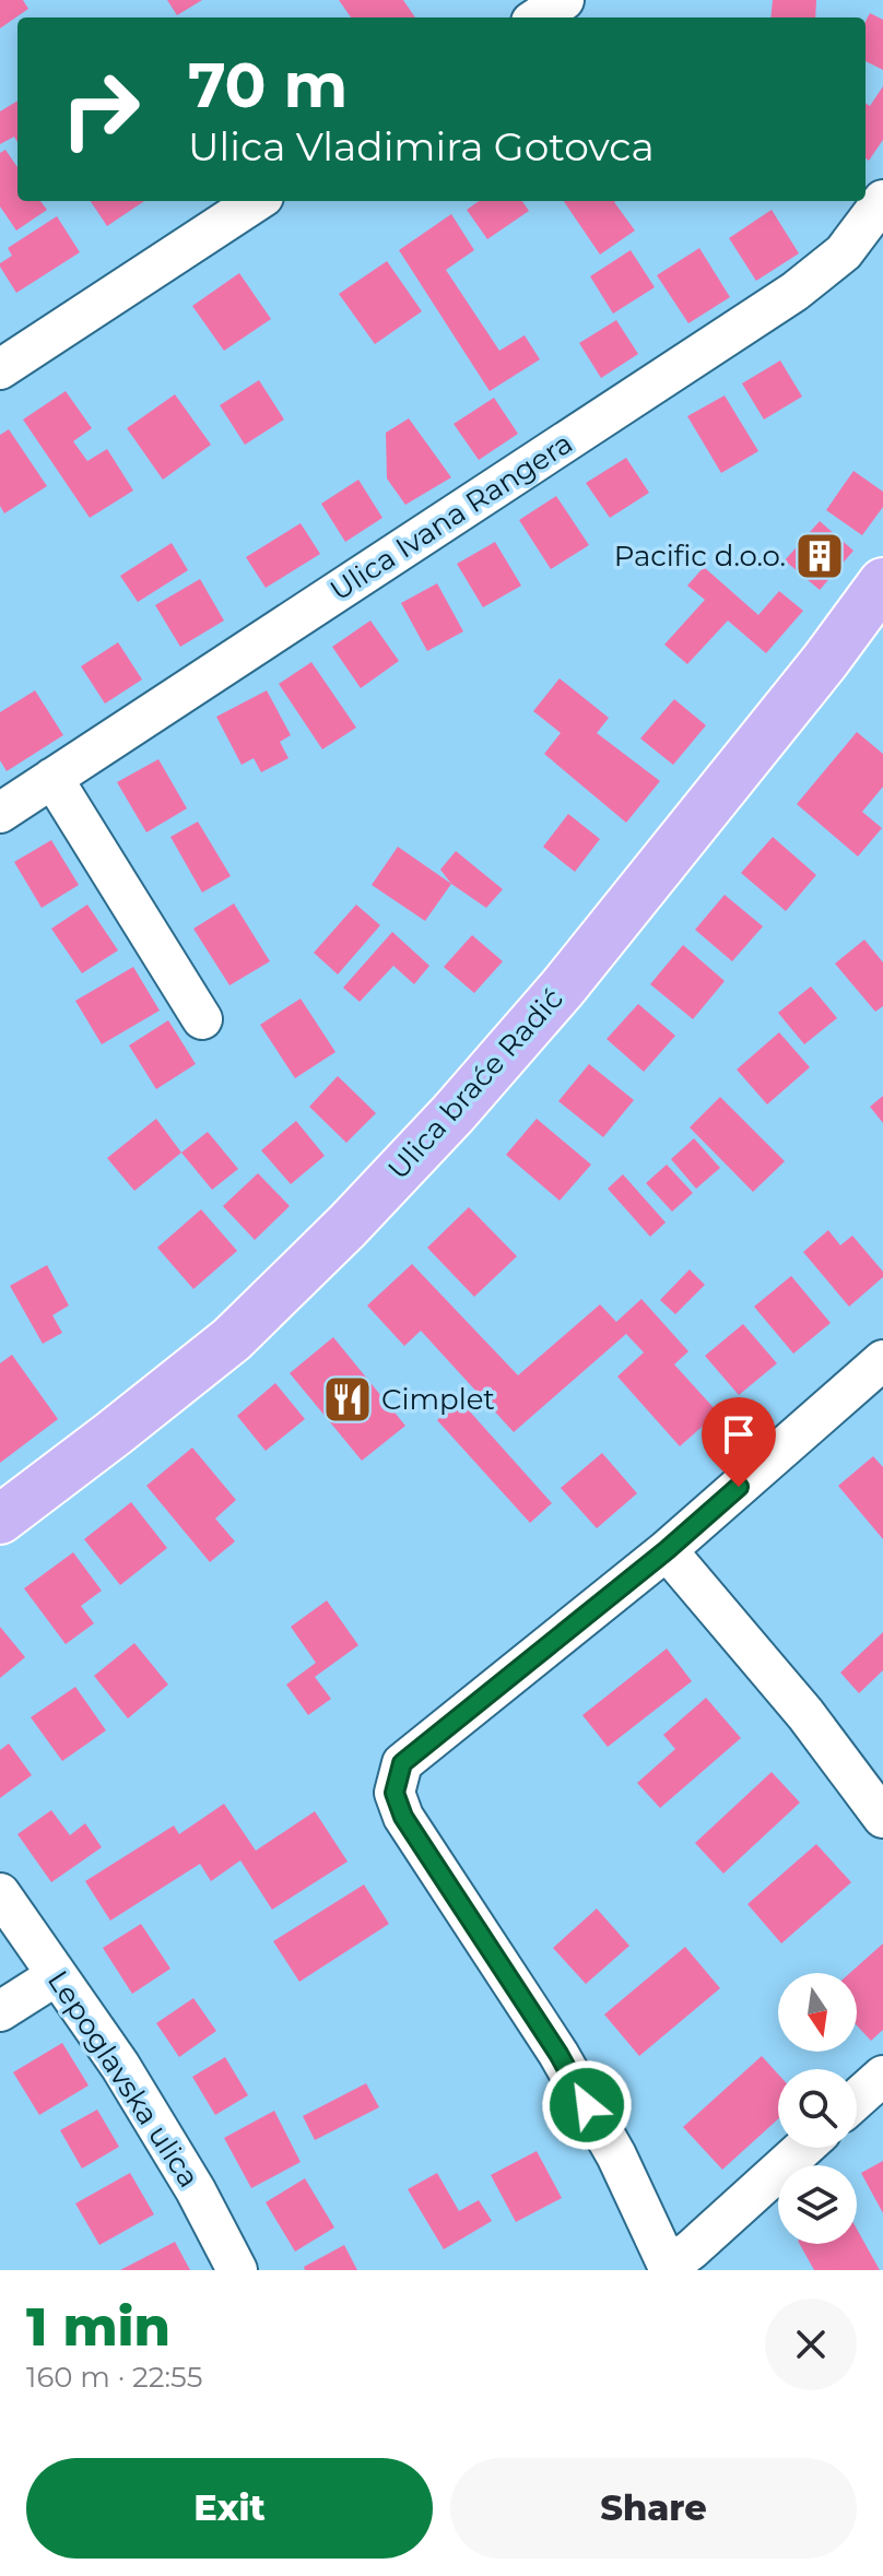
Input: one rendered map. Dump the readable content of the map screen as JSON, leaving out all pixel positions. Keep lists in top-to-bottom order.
{
  "streets": {
    "main road": ["Ulica braće Radić"],
    "street": ["Ulica Ivana Rangera", "Lepoglavska ulica"]
  },
  "places": {
    "building": ["Pacific d.o.o."],
    "restaurant": ["Cimplet"]
  },
  "north": "bottom",
  "page": {
    "turn": ["70 m", "Ulica Vladimira Gotovca"],
    "heading": ["1 min", "160 m · 22:55"],
    "buttons": ["Exit", "Share"]
  }
}
